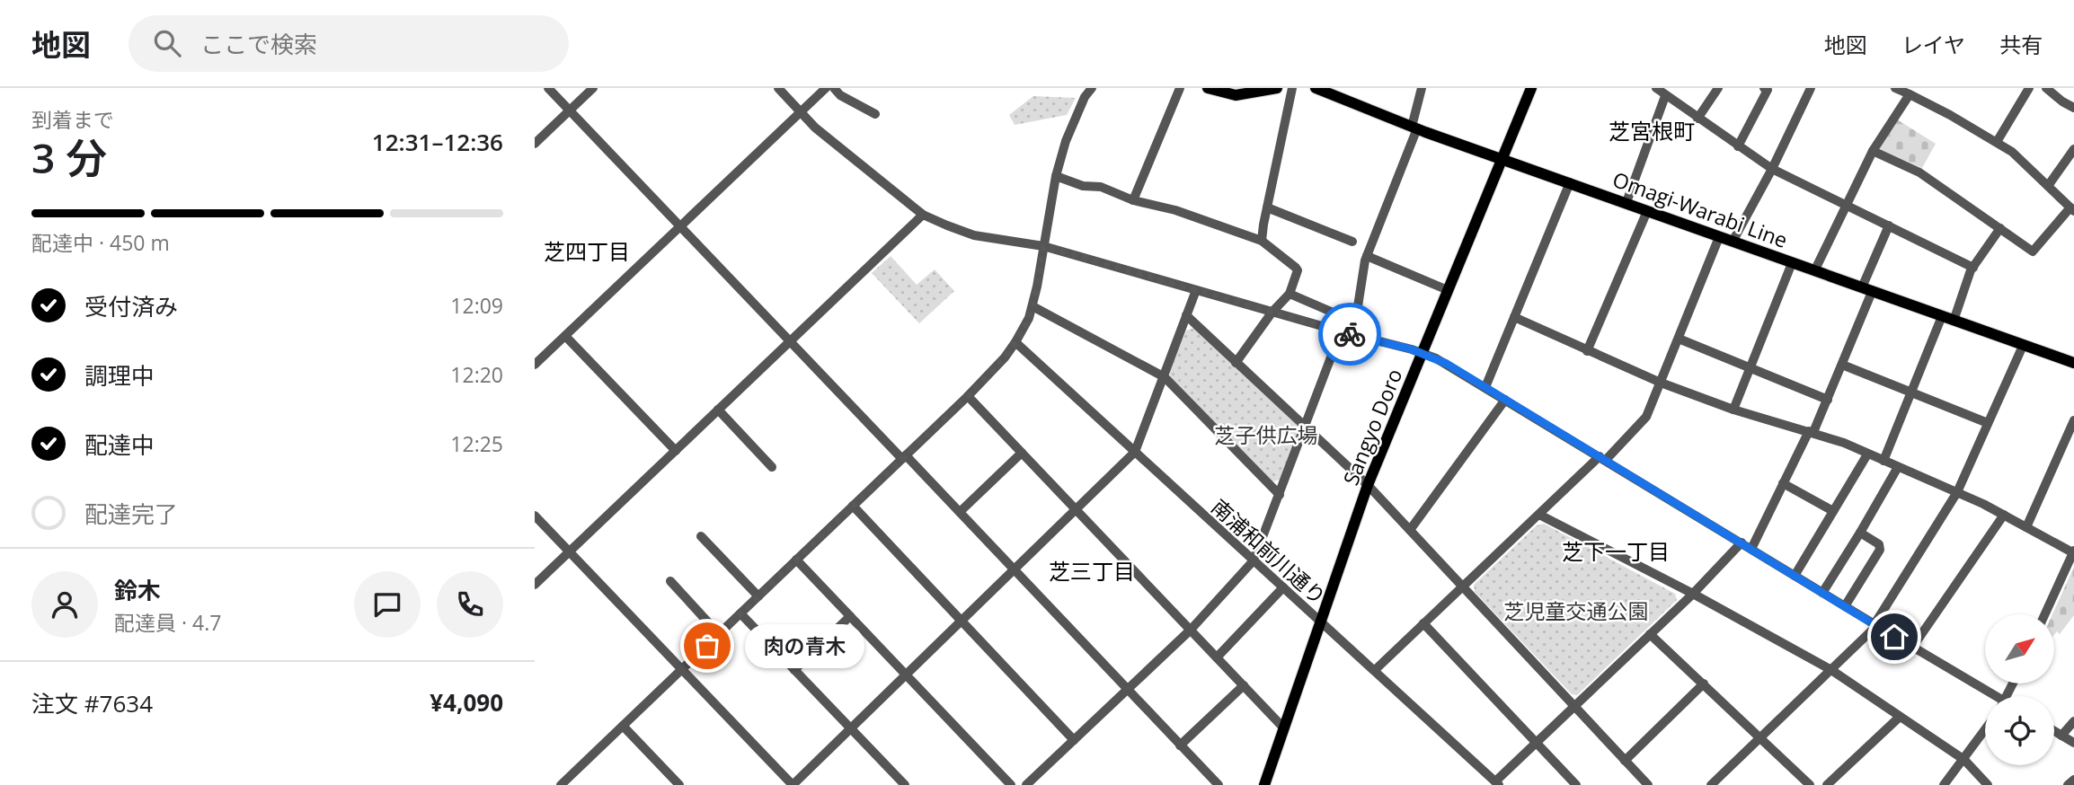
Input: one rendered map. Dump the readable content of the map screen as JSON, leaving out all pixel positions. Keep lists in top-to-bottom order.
{
  "streets": {
    "main road": ["Omagi-Warabi Line", "Sangyo Doro"],
    "street": ["南浦和前川通り"]
  },
  "crossings": [
    ["Omagi-Warabi Line", "Sangyo Doro"],
    ["Sangyo Doro", "南浦和前川通り"]
  ],
  "districts": [
    "芝宮根町",
    "芝四丁目",
    "芝下一丁目",
    "芝三丁目"
  ],
  "parks": ["芝子供広場", "芝児童交通公園"],
  "places": ["肉の青木"],
  "north": "top right",
  "page": {
    "header": "地図",
    "search": "ここで検索",
    "nav": ["地図", "レイヤ", "共有"],
    "heading": ["3 分", "到着まで", "12:31–12:36"],
    "panel": [
      "鈴木",
      "配達員 · 4.7",
      "注文 #7634",
      "¥4,090"
    ],
    "bar": "配達中 · 450 m",
    "list": [
      ["受付済み", "12:09"],
      ["調理中", "12:20"],
      ["配達中", "12:25"],
      "配達完了"
    ],
    "bubble": "肉の青木"
  }
}
